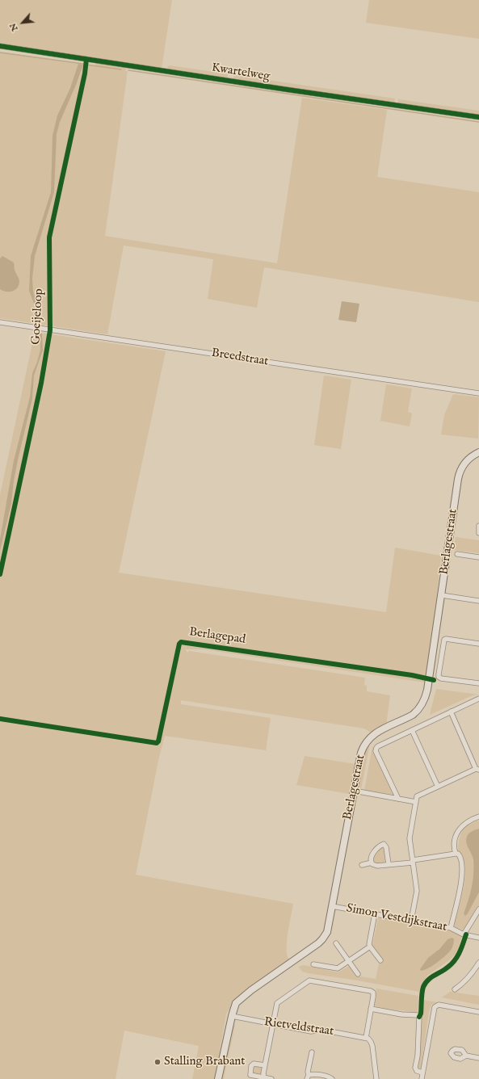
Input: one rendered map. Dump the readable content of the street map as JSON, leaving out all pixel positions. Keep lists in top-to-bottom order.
{
  "streets": {
    "street": [
      "Kwartelweg",
      "Breedstraat",
      "Berlagestraat",
      "Simon Vestdijkstraat",
      "Rietveldstraat"
    ],
    "cycle path": ["Goeijeloop", "Berlagepad"]
  },
  "crossings": [
    ["Berlagestraat", "Simon Vestdijkstraat"],
    ["Berlagestraat", "Rietveldstraat"]
  ],
  "places": ["Stalling Brabant"],
  "north": "bottom left"
}
